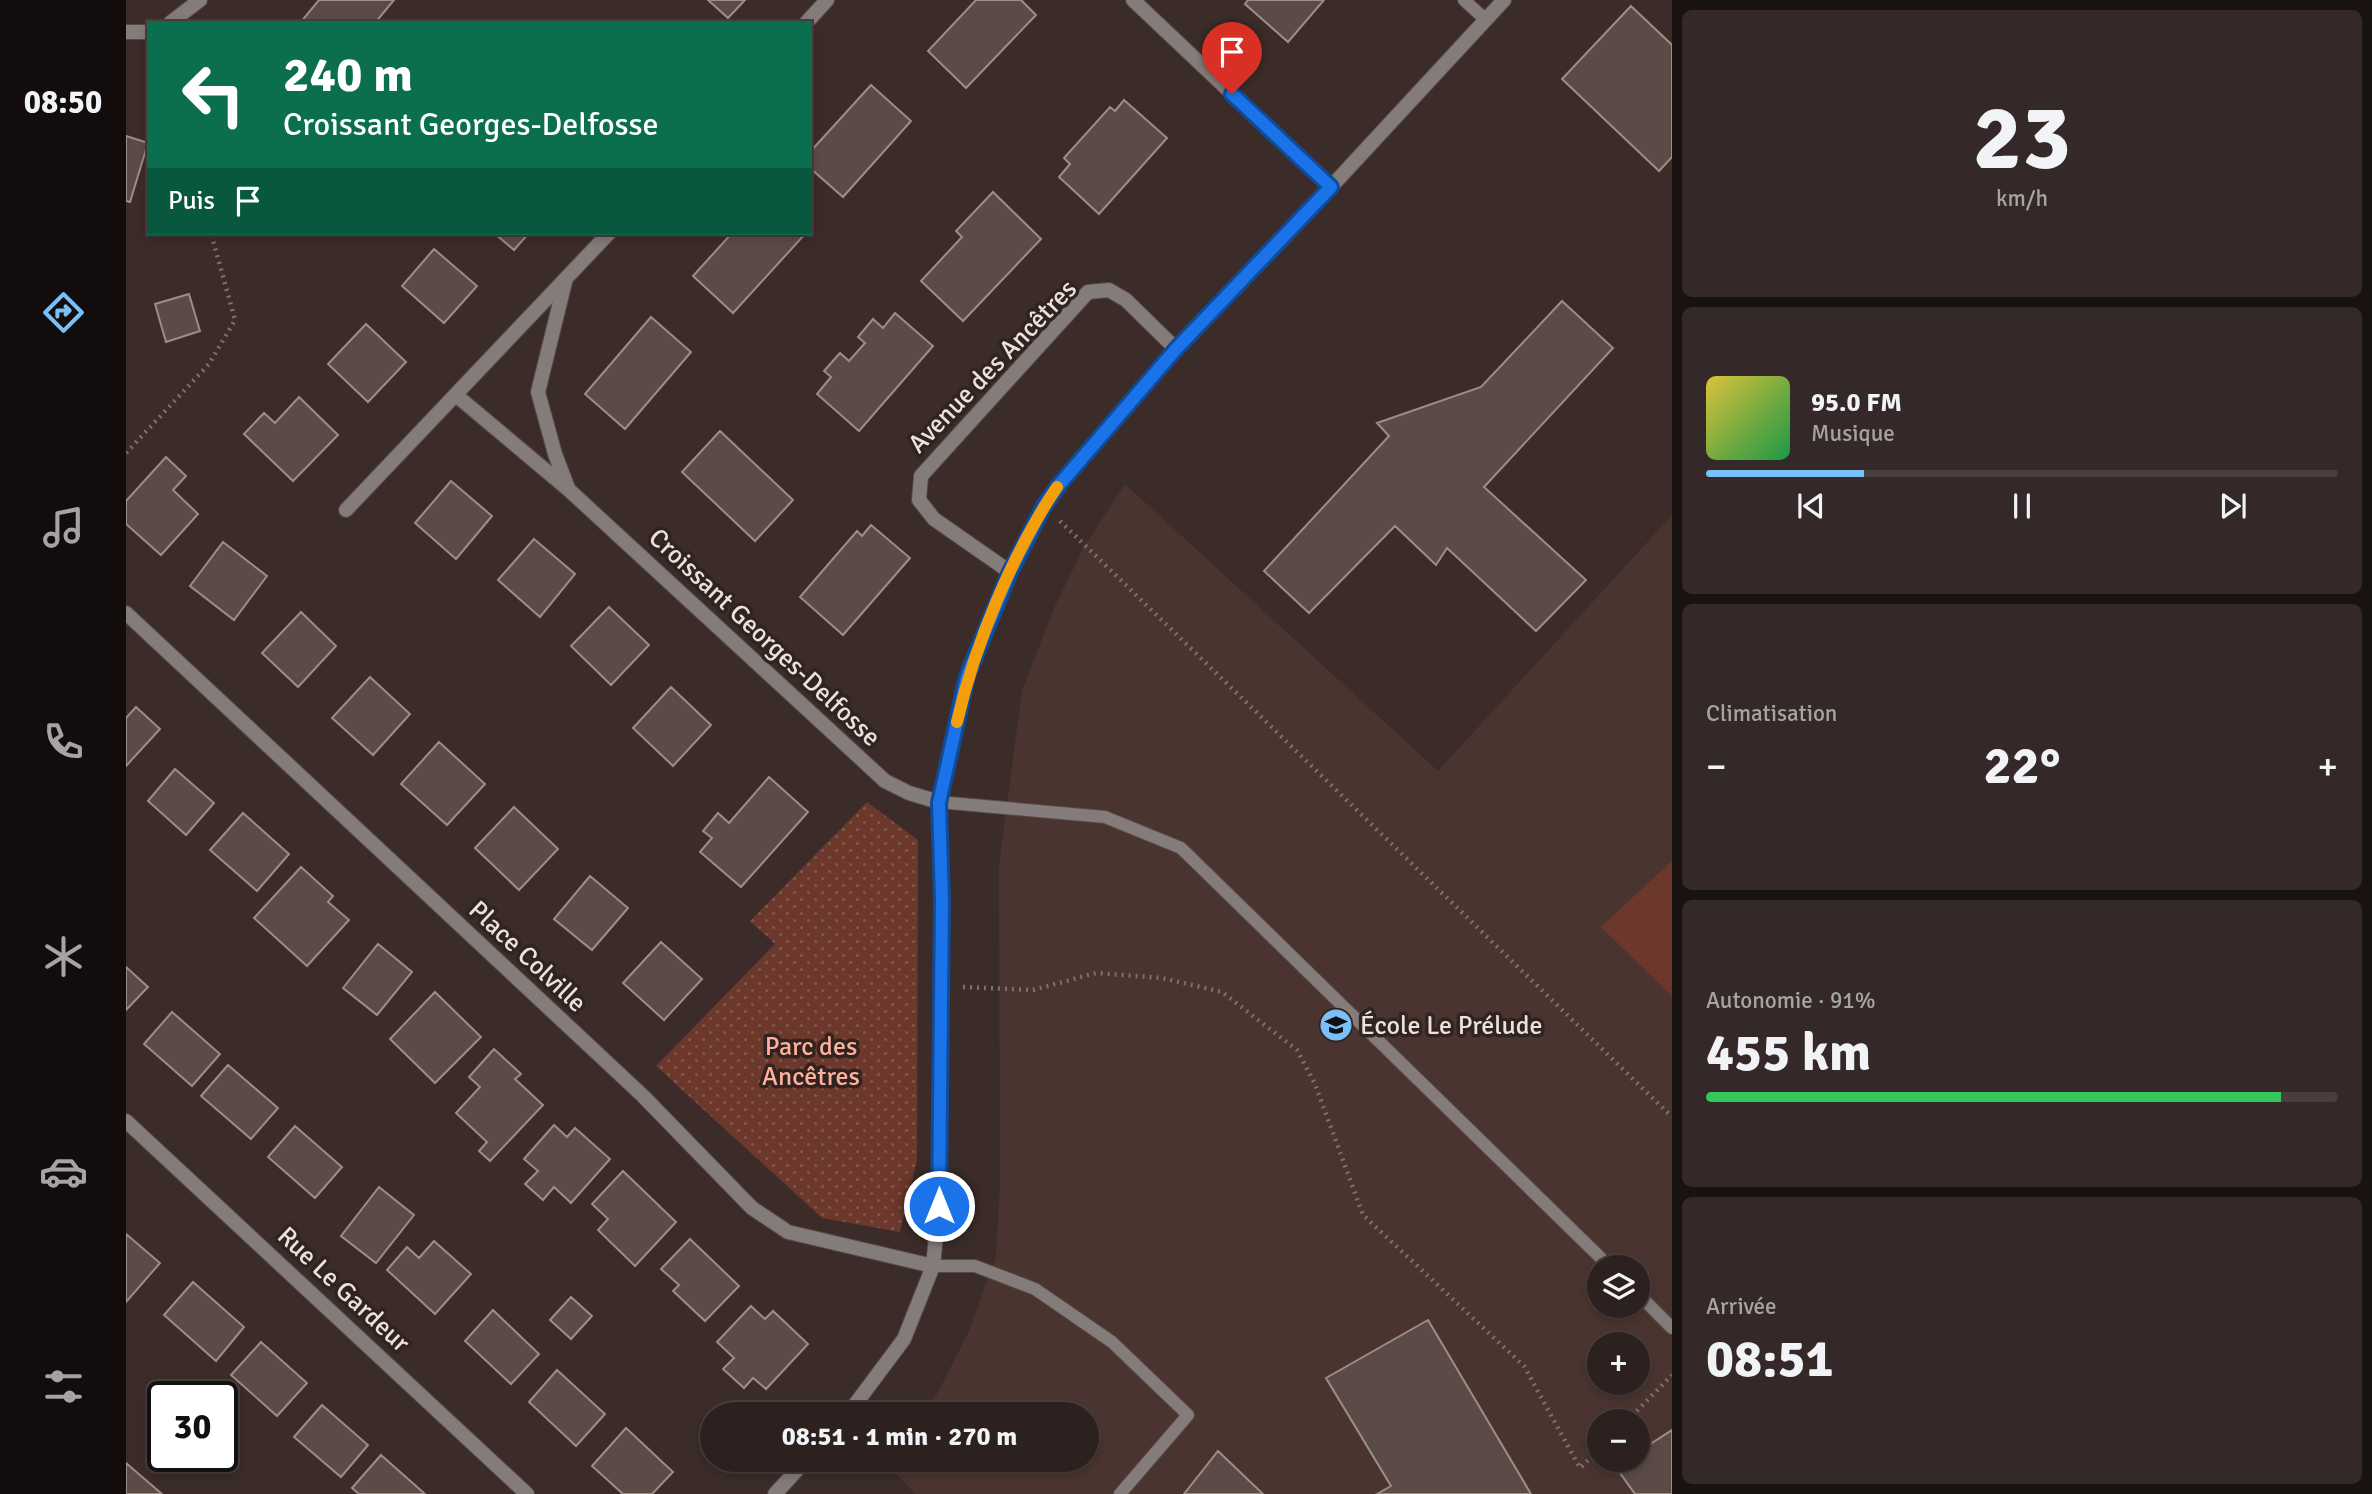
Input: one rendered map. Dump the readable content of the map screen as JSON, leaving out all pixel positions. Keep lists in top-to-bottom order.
{
  "streets": {
    "street": [
      "Avenue des Ancêtres",
      "Croissant Georges-Delfosse",
      "Place Colville",
      "Rue Le Gardeur"
    ]
  },
  "parks": ["Parc des Ancêtres"],
  "places": {
    "school or university": ["École Le Prélude"]
  },
  "page": {
    "tabs": "08:50",
    "tile": [
      ["23", "km/h"],
      "Climatisation",
      ["Autonomie · 91%", "455 km"],
      ["Arrivée", "08:51"]
    ],
    "turn": ["240 m", "Croissant Georges-Delfosse"],
    "then": "Puis",
    "song": ["95.0 FM", "Musique"],
    "heat": ["−", "22°", "+"],
    "map_buttons": ["+", "−"],
    "limit": "30",
    "trip": "08:51 · 1 min · 270 m"
  }
}
